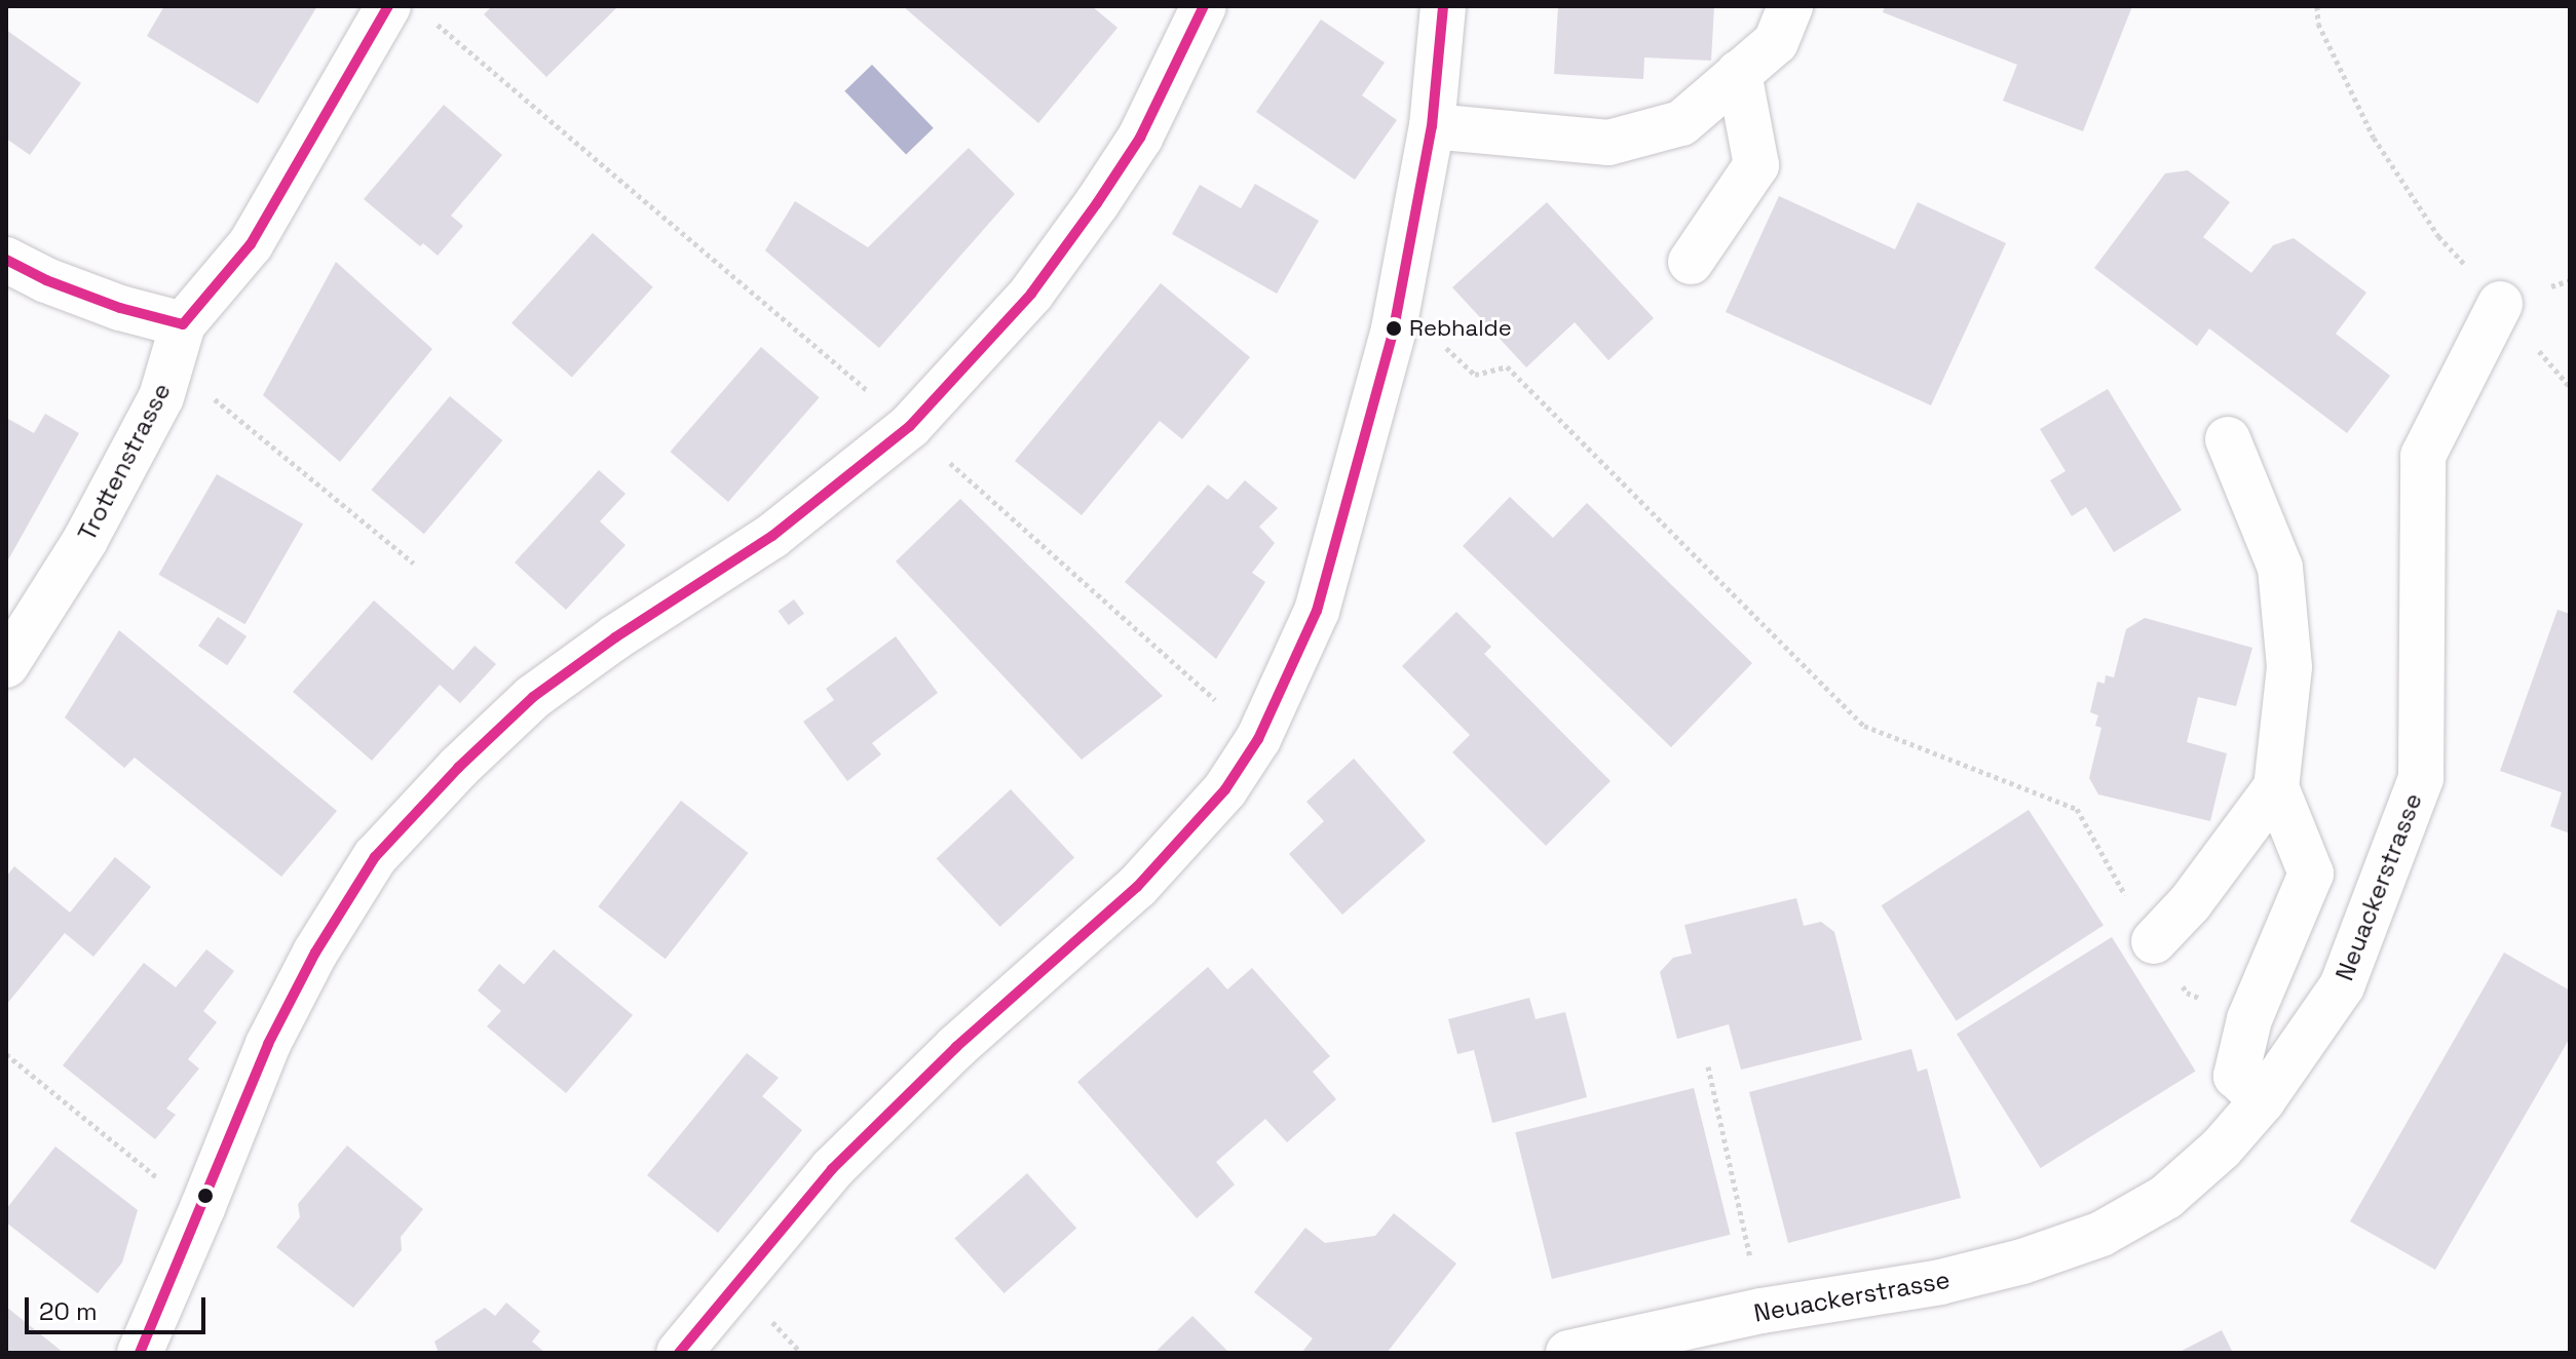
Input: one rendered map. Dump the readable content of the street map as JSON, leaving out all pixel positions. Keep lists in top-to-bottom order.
{
  "streets": {
    "street": ["Trottenstrasse", "Neuackerstrasse"]
  },
  "places": ["Rebhalde"],
  "scale_bar": "20 m"
}
